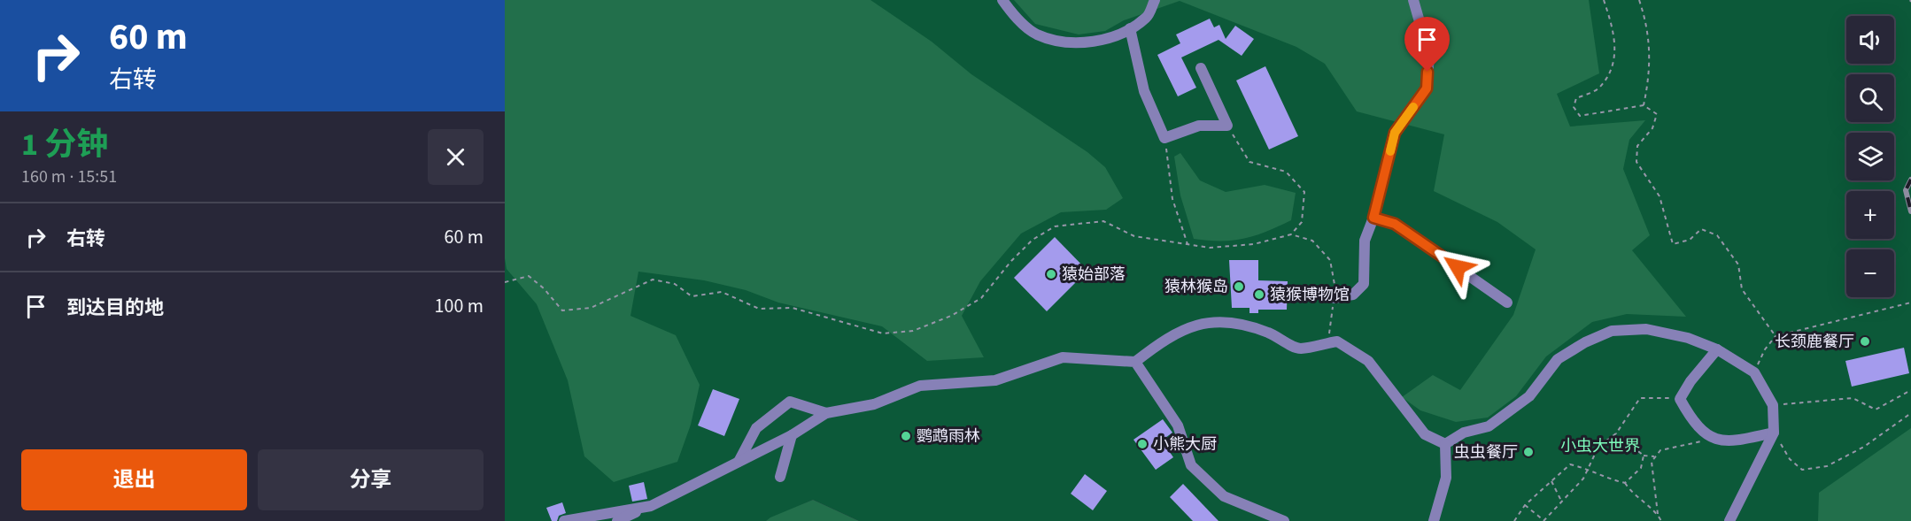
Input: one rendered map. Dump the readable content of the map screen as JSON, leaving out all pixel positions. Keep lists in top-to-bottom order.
{
  "parks": ["小虫大世界"],
  "places": [
    "猿始部落",
    "猿林猴岛",
    "猿猴博物馆",
    "长颈鹿餐厅",
    "鹦鹉雨林",
    "小熊大厨",
    "虫虫餐厅"
  ],
  "page": {
    "turn": ["60 m", "右转"],
    "map_buttons": ["+", "−"],
    "heading": ["1 分钟", "160 m · 15:51"],
    "list": [
      {
        "name": "右转",
        "value": "60 m"
      },
      {
        "name": "到达目的地",
        "value": "100 m"
      }
    ],
    "buttons": ["退出", "分享"]
  }
}
